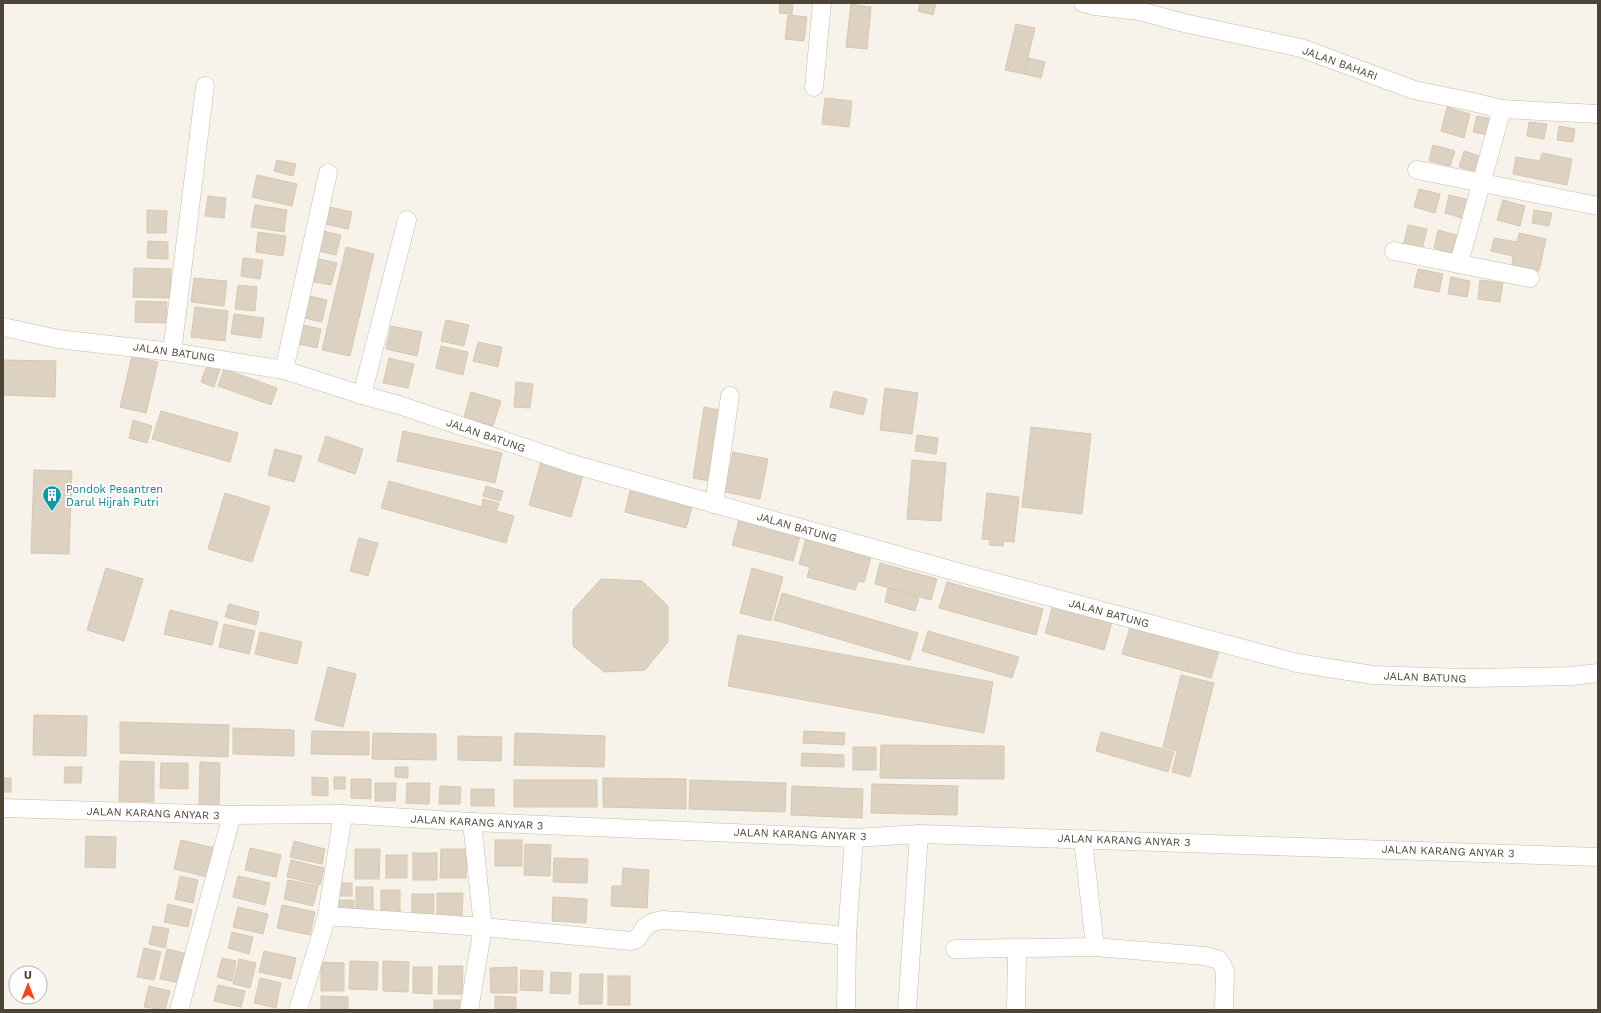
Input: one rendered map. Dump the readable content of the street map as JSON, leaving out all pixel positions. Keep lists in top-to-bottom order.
{
  "streets": {
    "street": ["JALAN BAHARI", "JALAN BATUNG", "JALAN KARANG ANYAR 3"]
  },
  "places": {
    "building": ["Pondok Pesantren Darul Hijrah Putri"]
  },
  "north": "top"
}
